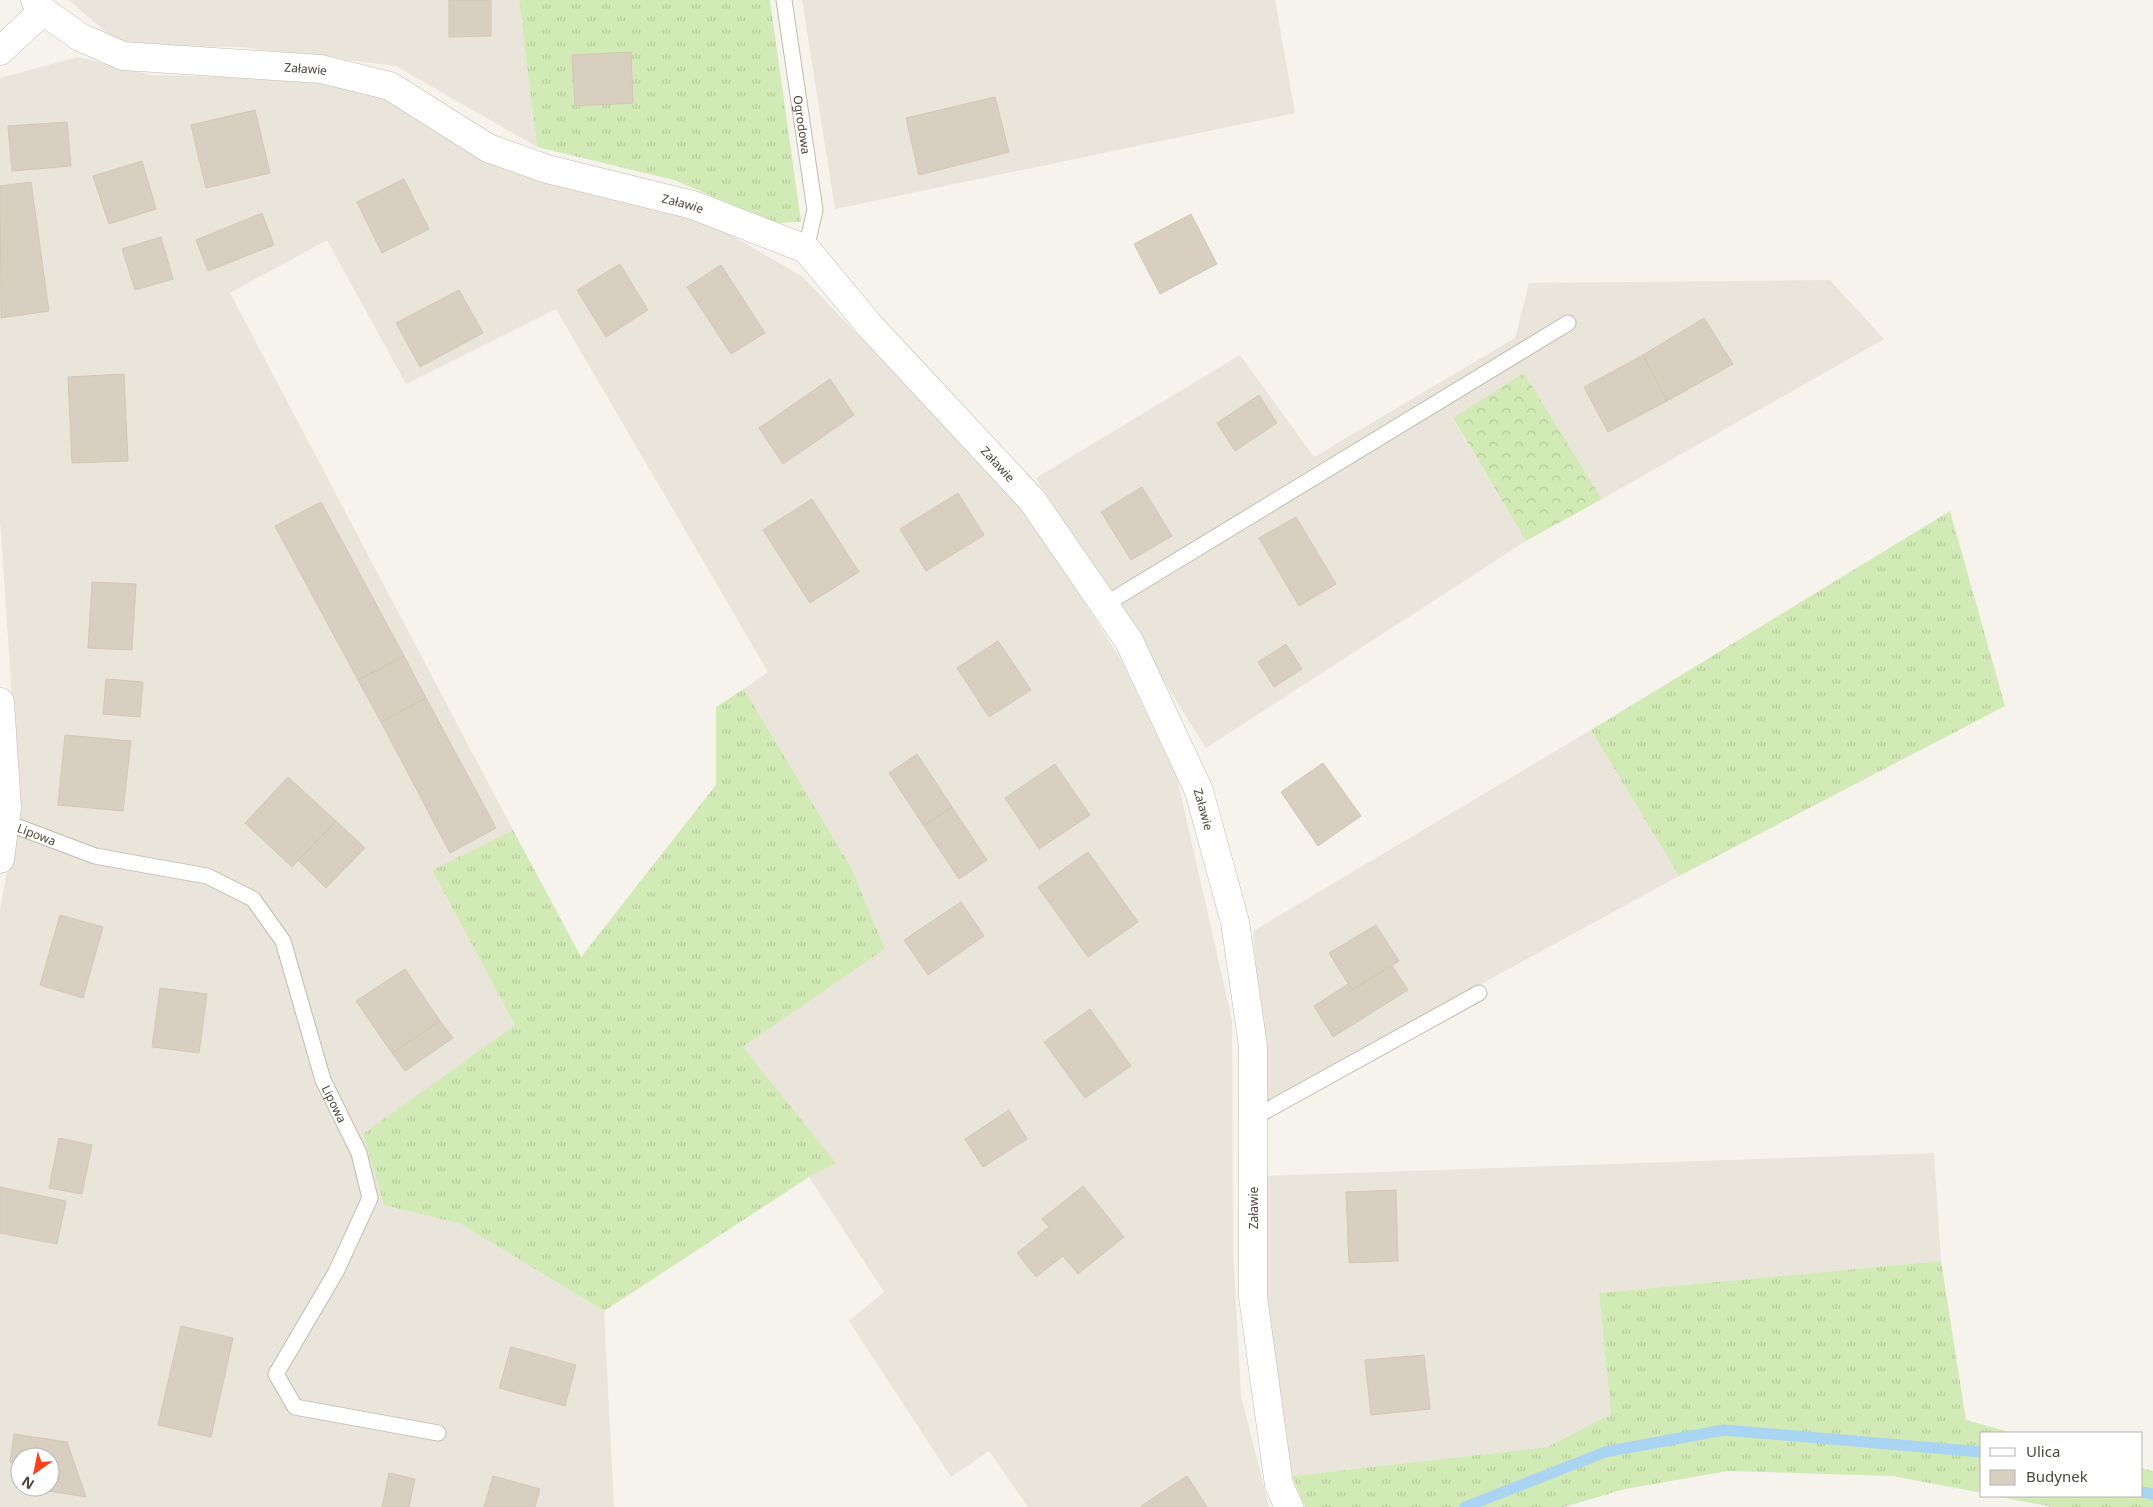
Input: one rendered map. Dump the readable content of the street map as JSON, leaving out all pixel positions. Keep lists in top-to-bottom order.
{
  "streets": {
    "street": ["Załawie", "Lipowa"],
    "lane": ["Ogrodowa"]
  },
  "crossings": [
    ["Załawie", "Ogrodowa"]
  ],
  "legend": ["Ulica", "Budynek"],
  "north": "bottom left"
}
